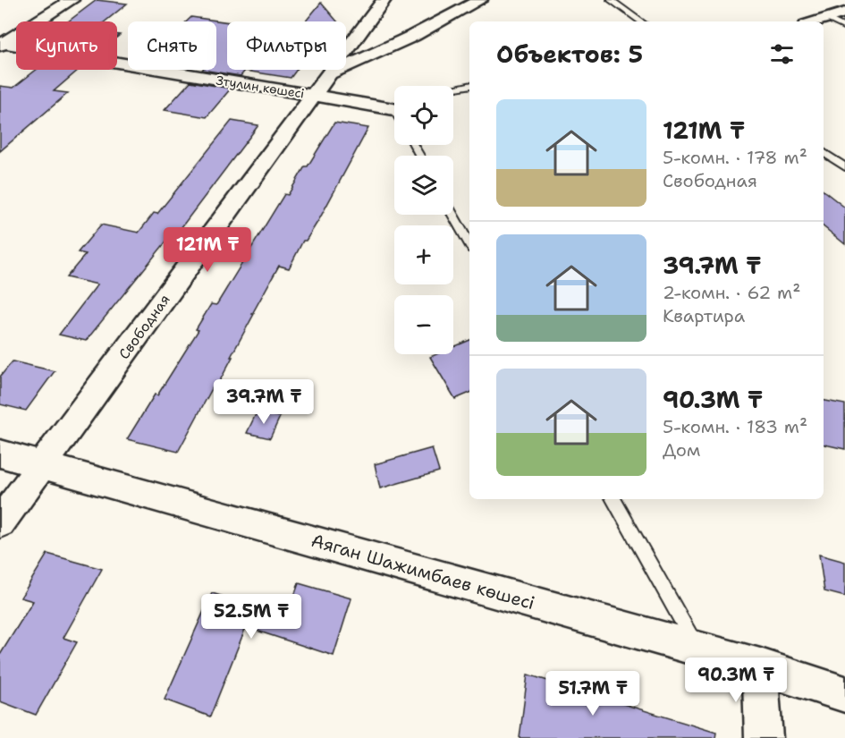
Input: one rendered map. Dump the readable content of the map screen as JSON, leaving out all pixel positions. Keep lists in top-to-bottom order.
{
  "streets": {
    "street": ["Зтулин көшесі", "Свободная", "Аяган Шажимбаев көшесі"]
  },
  "crossings": [
    ["Зтулин көшесі", "Свободная"],
    ["Свободная", "Аяган Шажимбаев көшесі"]
  ],
  "page": {
    "chip": ["Купить", "Снять", "Фильтры"],
    "heading": "Объектов: 5",
    "map_buttons": ["+", "−"],
    "list": [
      {
        "name": "121M ₸",
        "note": "5-комн. · 178 m² · Свободная"
      },
      {
        "name": "39.7M ₸",
        "note": "2-комн. · 62 m² · Квартира"
      },
      {
        "name": "90.3M ₸",
        "note": "5-комн. · 183 m² · Дом"
      }
    ],
    "price": [
      "121M ₸",
      "39.7M ₸",
      "52.5M ₸",
      "90.3M ₸",
      "51.7M ₸"
    ]
  }
}
